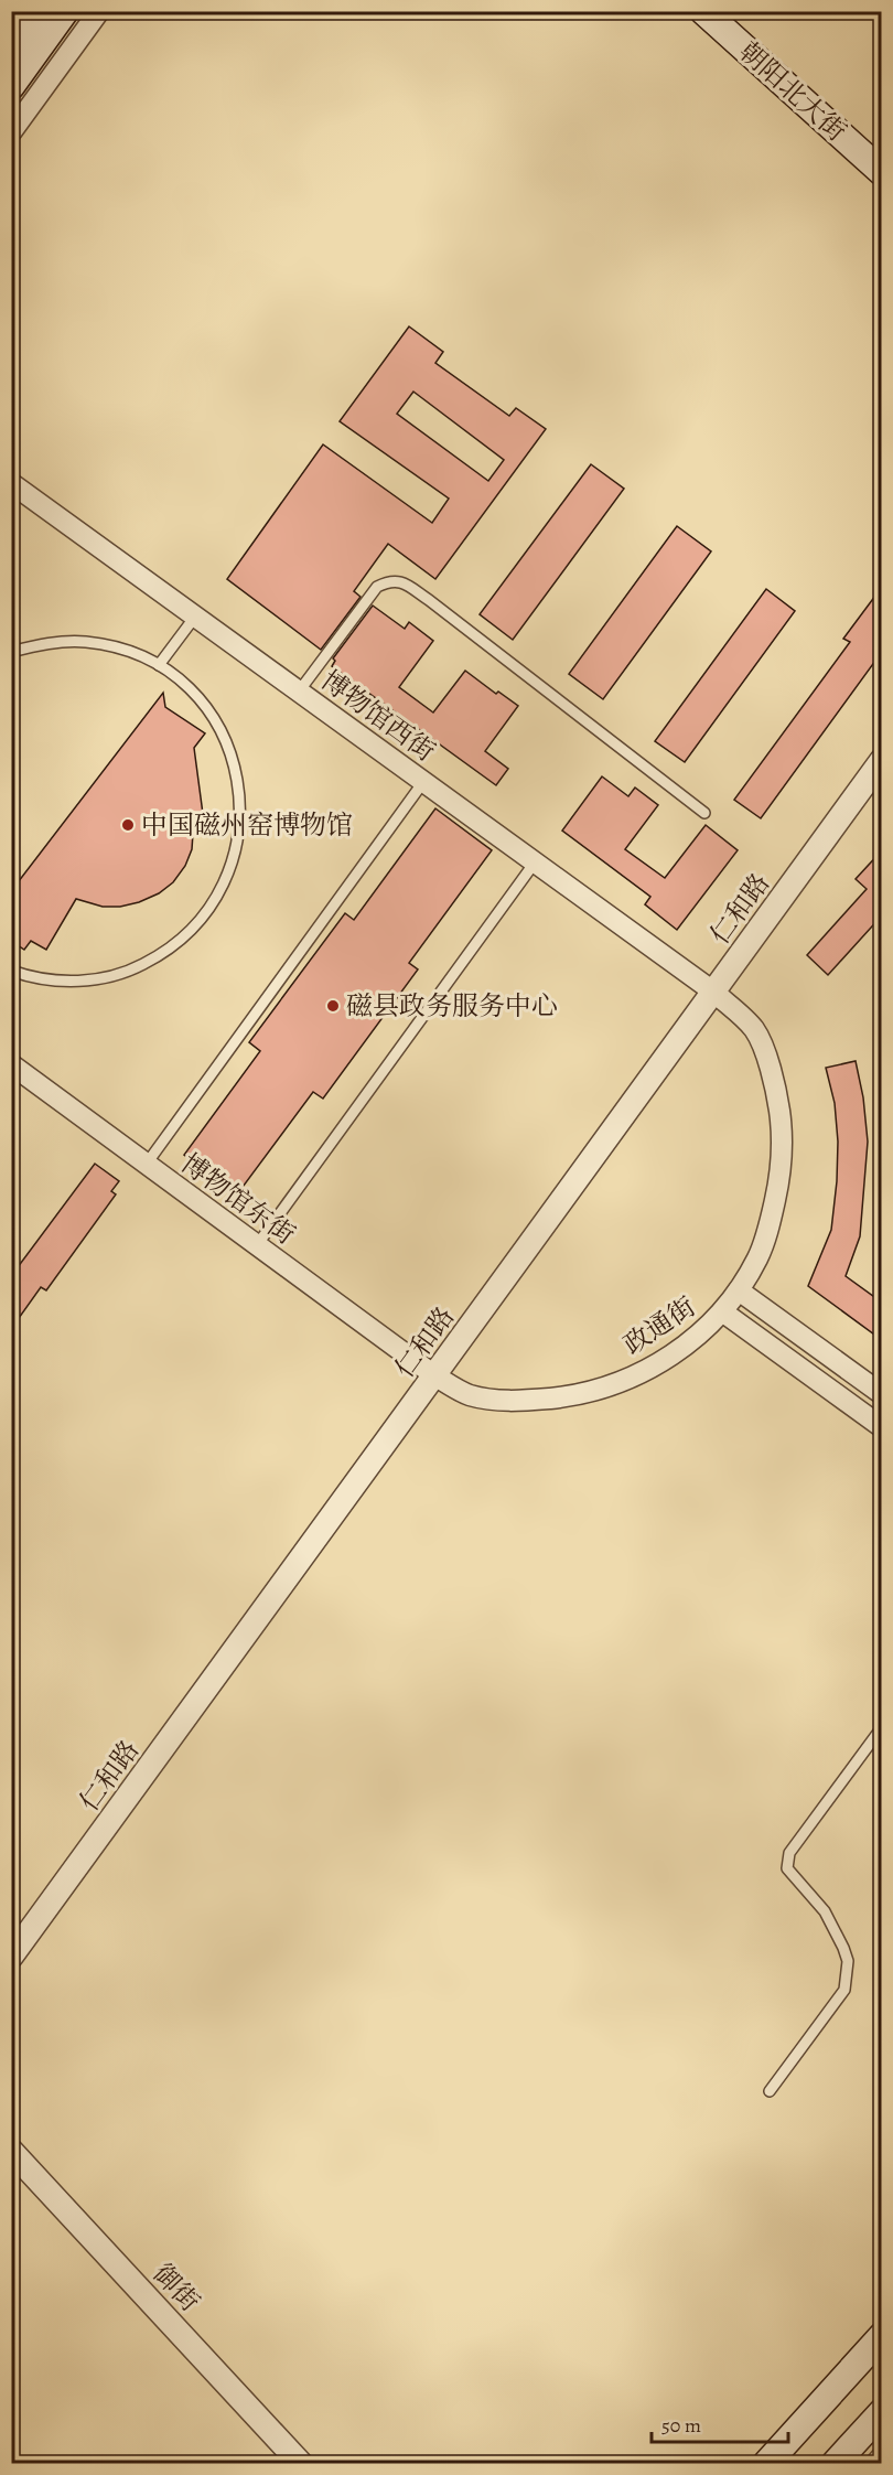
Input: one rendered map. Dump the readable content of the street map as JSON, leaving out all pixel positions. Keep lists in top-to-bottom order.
{
  "streets": {
    "main road": ["朝阳北大街"],
    "street": [
      "博物馆西街",
      "仁和路",
      "博物馆东街",
      "政通街",
      "御街"
    ]
  },
  "crossings": [
    ["博物馆西街", "仁和路"],
    ["博物馆西街", "政通街"],
    ["仁和路", "博物馆东街"],
    ["仁和路", "政通街"],
    ["博物馆东街", "政通街"]
  ],
  "places": ["中国磁州窑博物馆", "磁县政务服务中心"],
  "scale_bar": "50 m"
}
